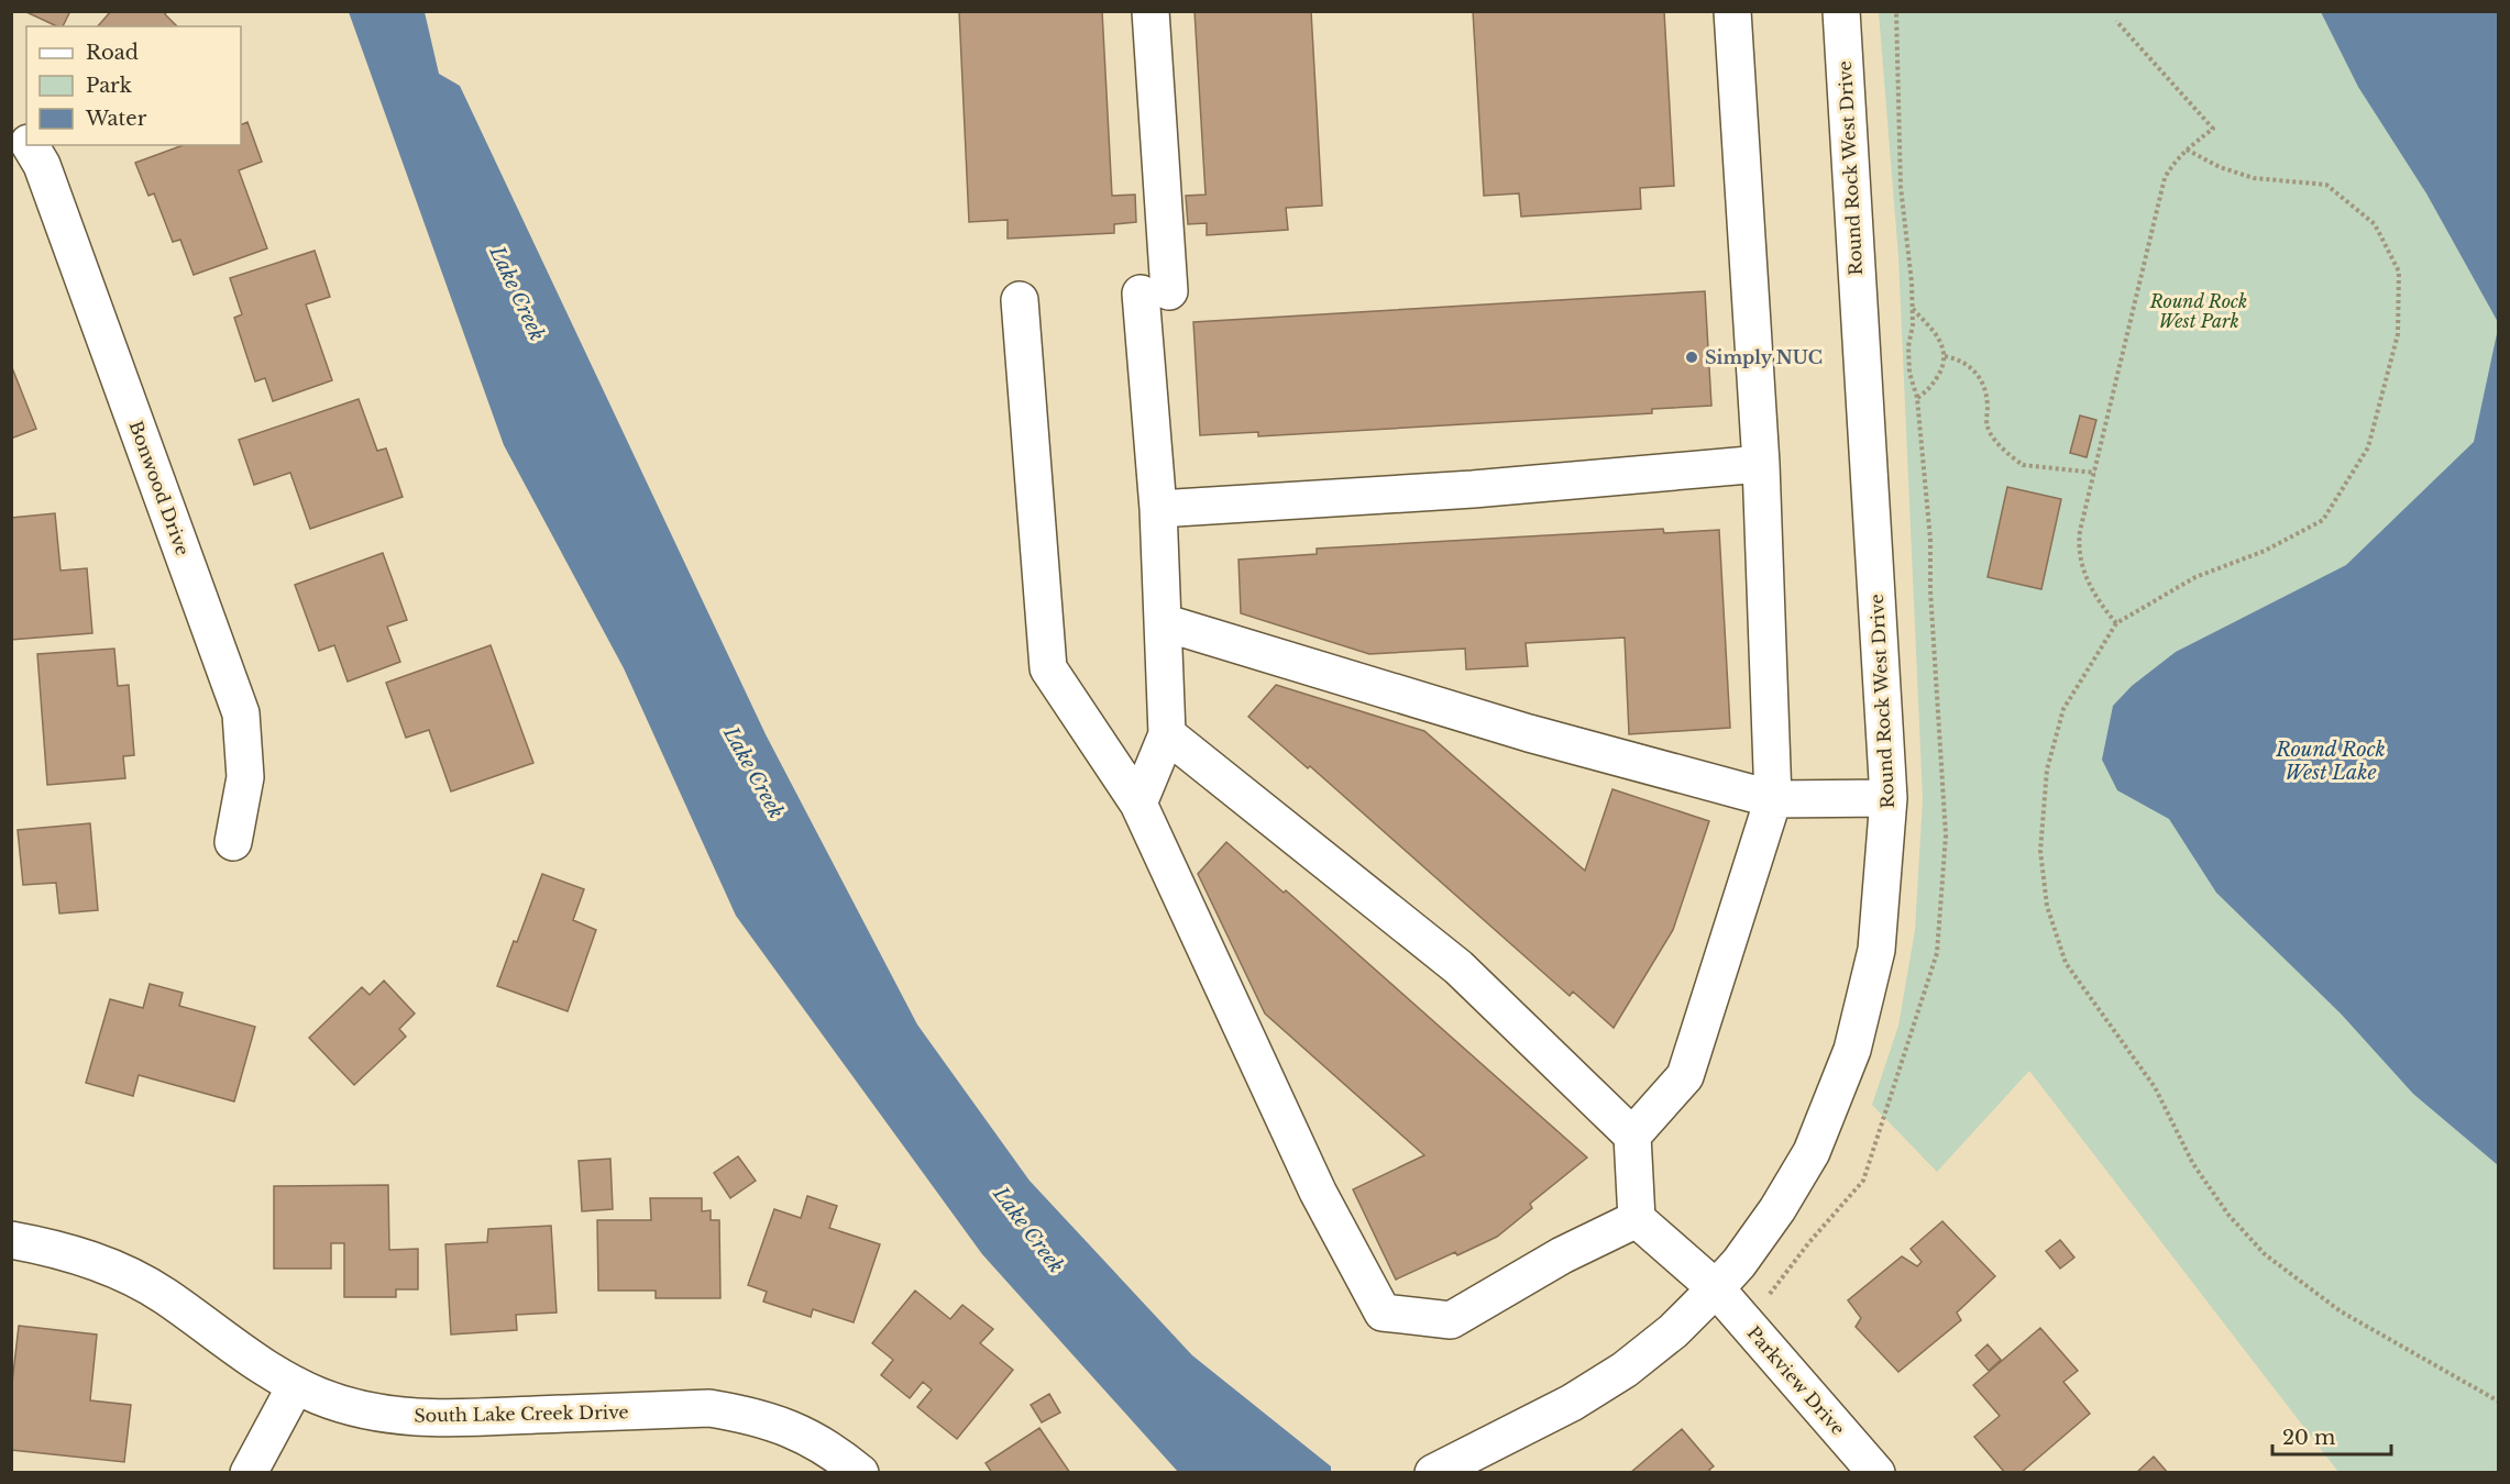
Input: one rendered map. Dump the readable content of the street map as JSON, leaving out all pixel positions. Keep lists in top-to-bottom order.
{
  "streets": {
    "street": [
      "Round Rock West Drive",
      "Bonwood Drive",
      "Parkview Drive",
      "South Lake Creek Drive"
    ]
  },
  "crossings": [
    ["Round Rock West Drive", "Parkview Drive"]
  ],
  "water": ["Lake Creek", "Round Rock West Lake"],
  "parks": ["Round Rock West Park"],
  "places": ["Simply NUC"],
  "legend": ["Road", "Park", "Water"],
  "scale_bar": "20 m"
}
